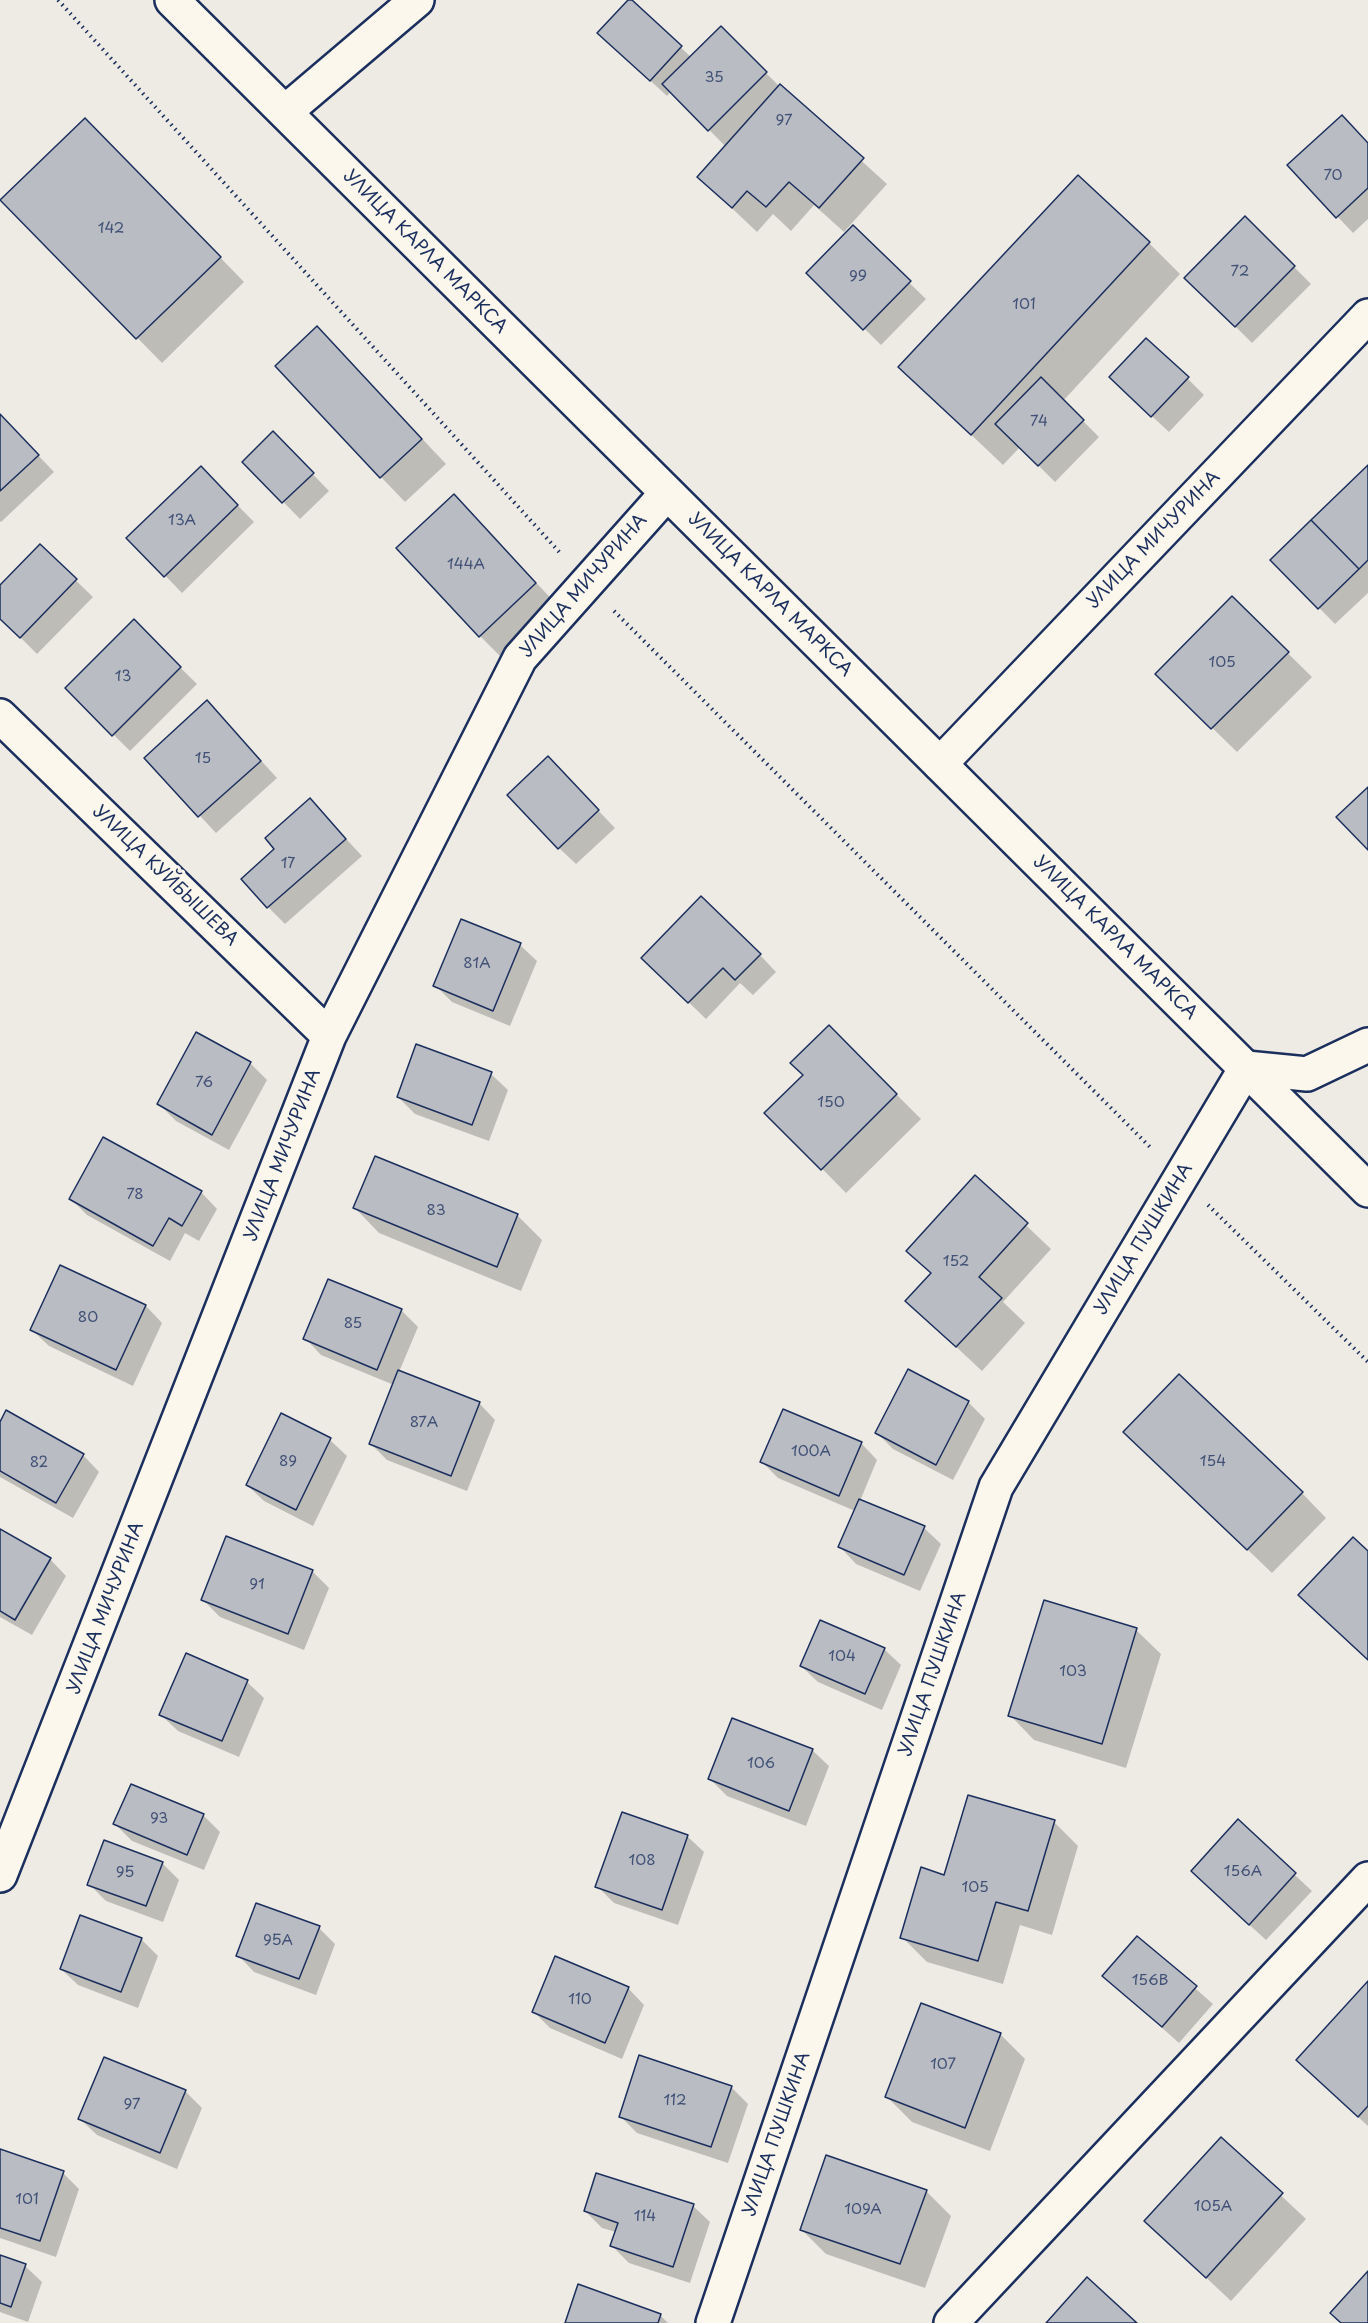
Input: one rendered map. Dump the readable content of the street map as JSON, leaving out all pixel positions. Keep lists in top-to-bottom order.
{
  "streets": {
    "street": [
      "УЛИЦА КАРЛА МАРКСА",
      "УЛИЦА МИЧУРИНА",
      "УЛИЦА КУЙБЫШЕВА",
      "УЛИЦА ПУШКИНА"
    ]
  },
  "crossings": [
    ["УЛИЦА КАРЛА МАРКСА", "УЛИЦА МИЧУРИНА"],
    ["УЛИЦА КАРЛА МАРКСА", "УЛИЦА ПУШКИНА"],
    ["УЛИЦА МИЧУРИНА", "УЛИЦА КУЙБЫШЕВА"]
  ],
  "house_numbers": [
    "35",
    "97",
    "70",
    "142",
    "72",
    "99",
    "101",
    "74",
    "13А",
    "144А",
    "105",
    "13",
    "15",
    "17",
    "81А",
    "76",
    "150",
    "78",
    "83",
    "152",
    "80",
    "85",
    "87А",
    "100А",
    "89",
    "154",
    "82",
    "91",
    "104",
    "103",
    "106",
    "93",
    "108",
    "156А",
    "95",
    "105",
    "95А",
    "156В",
    "110",
    "107",
    "112",
    "97",
    "101",
    "105А",
    "109А",
    "114"
  ]
}
